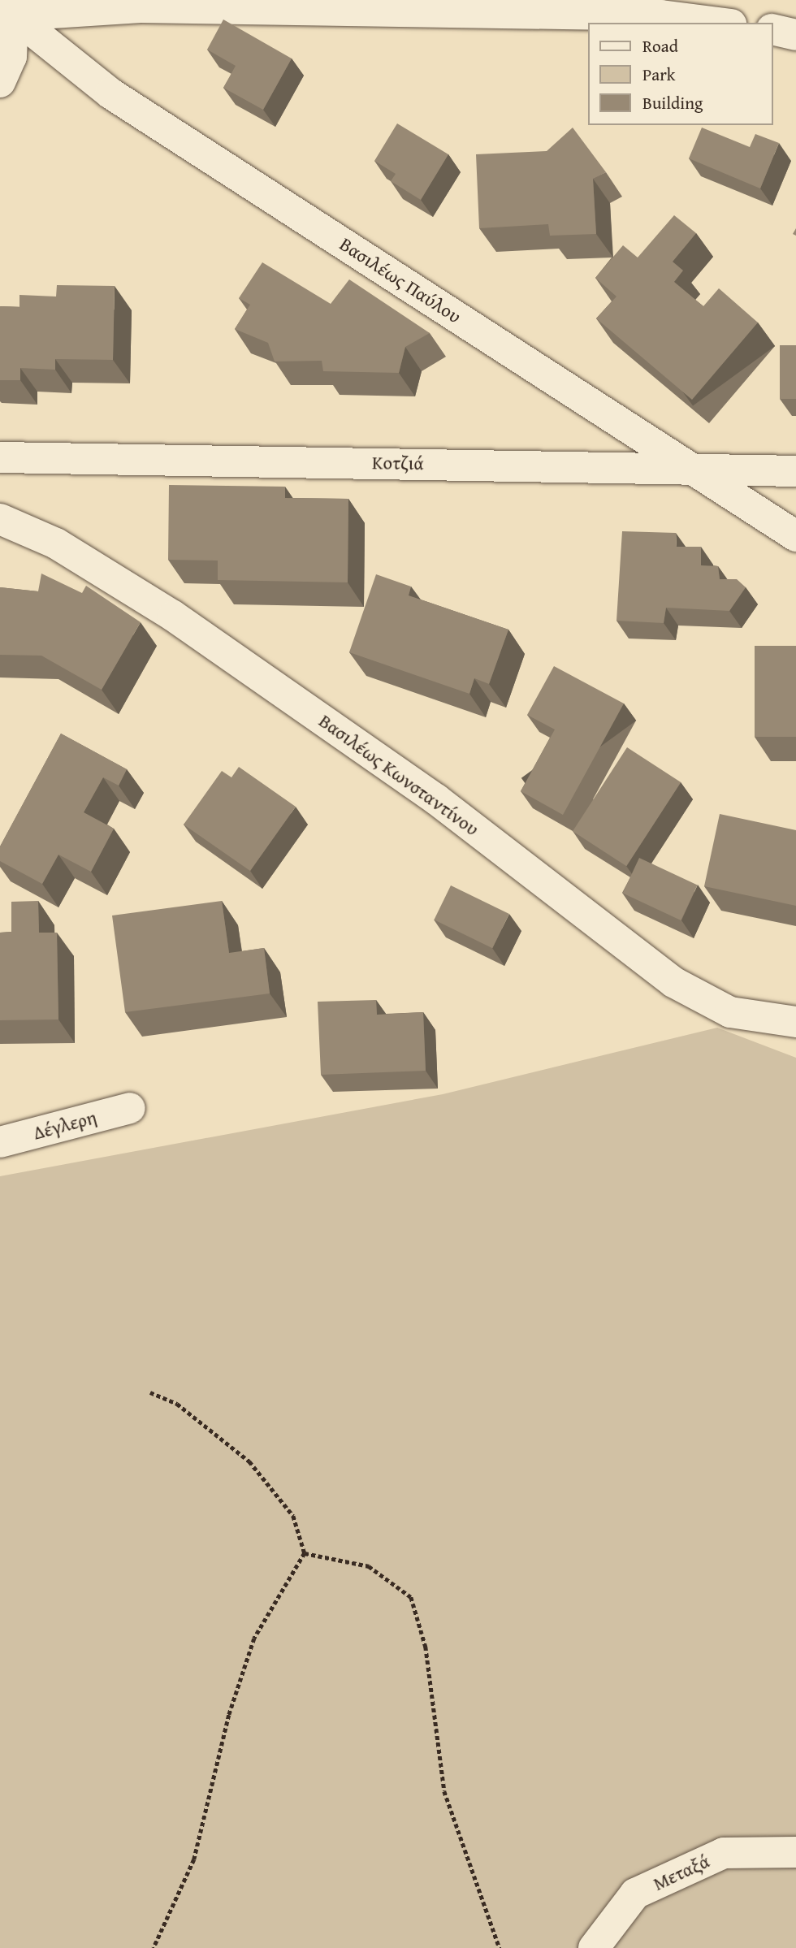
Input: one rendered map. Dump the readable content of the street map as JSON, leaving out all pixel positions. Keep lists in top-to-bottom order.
{
  "streets": {
    "street": [
      "Βασιλέως Παύλου",
      "Κοτζιά",
      "Βασιλέως Κωνσταντίνου",
      "Δέγλερη",
      "Μεταξά"
    ]
  },
  "crossings": [
    ["Βασιλέως Παύλου", "Κοτζιά"]
  ],
  "legend": ["Road", "Park", "Building"]
}
